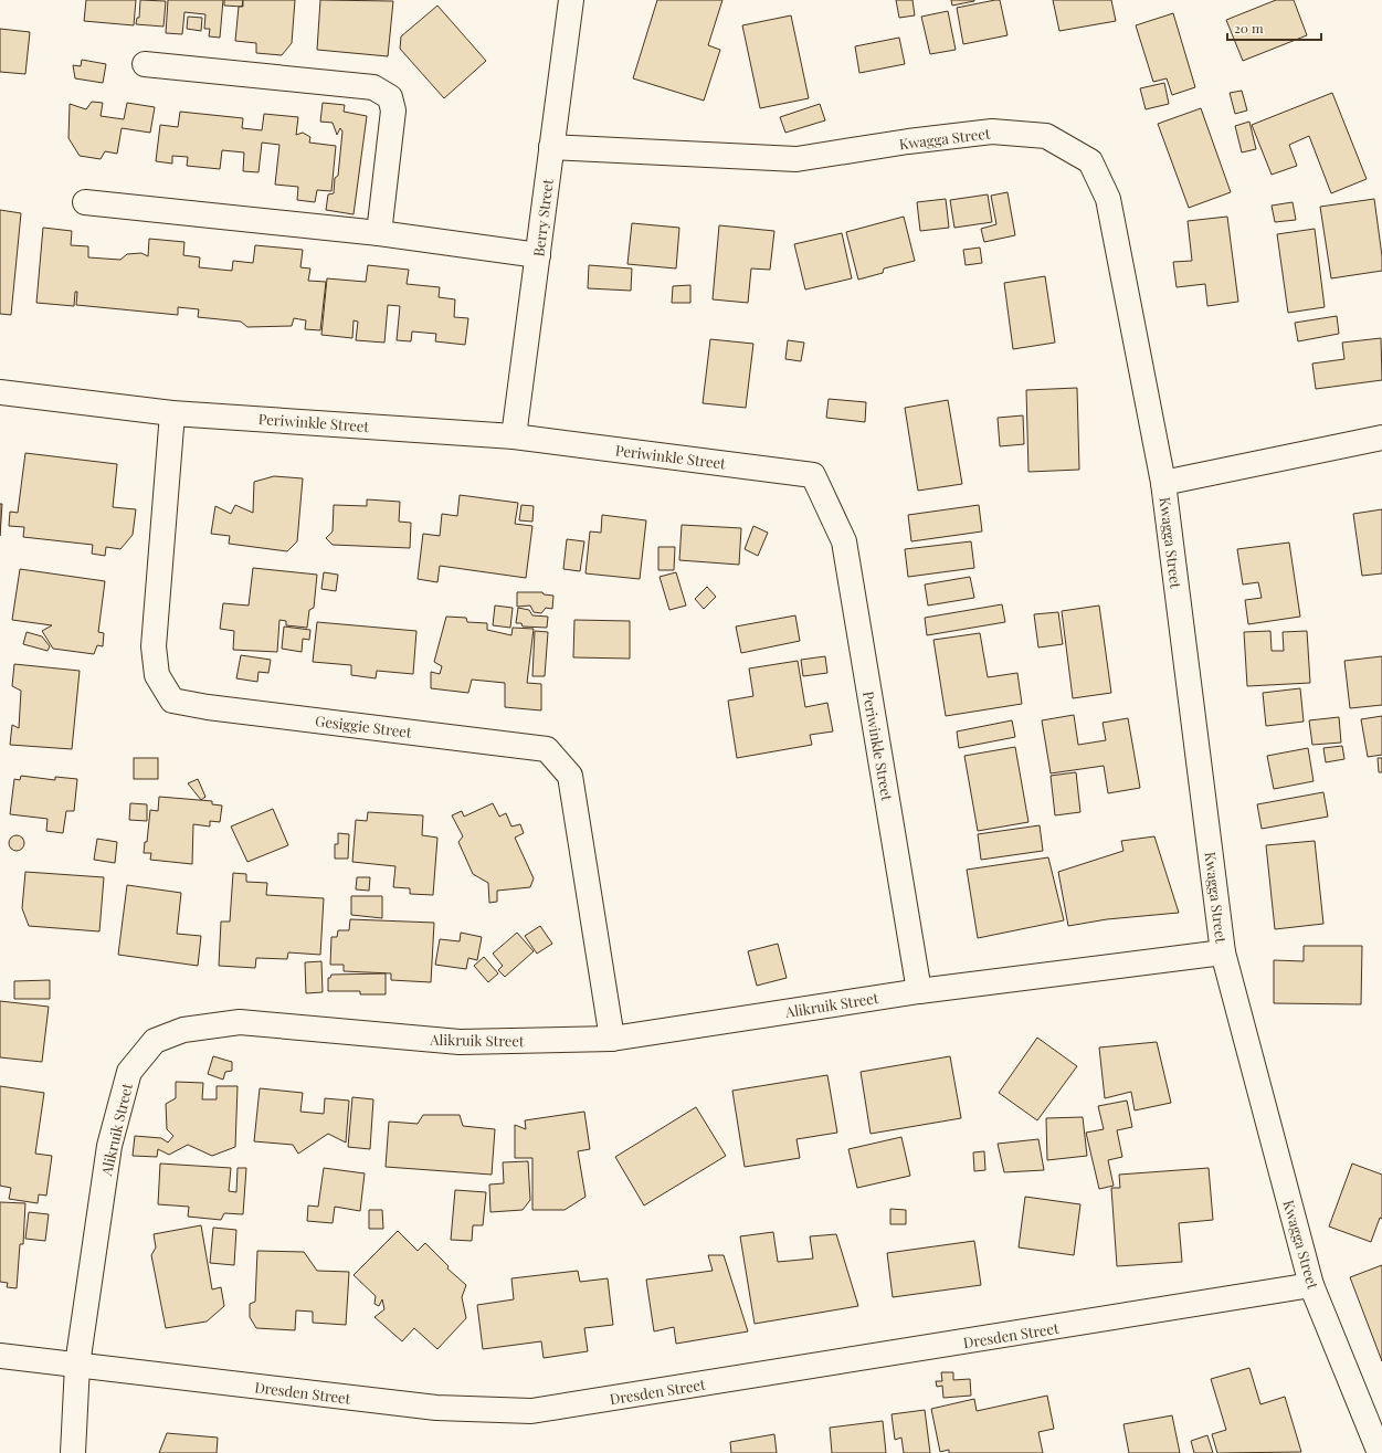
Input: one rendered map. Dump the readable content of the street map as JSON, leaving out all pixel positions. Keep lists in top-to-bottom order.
{
  "streets": {
    "street": [
      "Kwagga Street",
      "Berry Street",
      "Periwinkle Street",
      "Gesiggie Street",
      "Alikruik Street",
      "Dresden Street"
    ]
  },
  "crossings": [
    ["Kwagga Street", "Berry Street"],
    ["Kwagga Street", "Alikruik Street"],
    ["Kwagga Street", "Dresden Street"],
    ["Berry Street", "Periwinkle Street"],
    ["Periwinkle Street", "Gesiggie Street"],
    ["Periwinkle Street", "Alikruik Street"],
    ["Gesiggie Street", "Alikruik Street"],
    ["Alikruik Street", "Dresden Street"]
  ],
  "scale_bar": "20 m"
}
